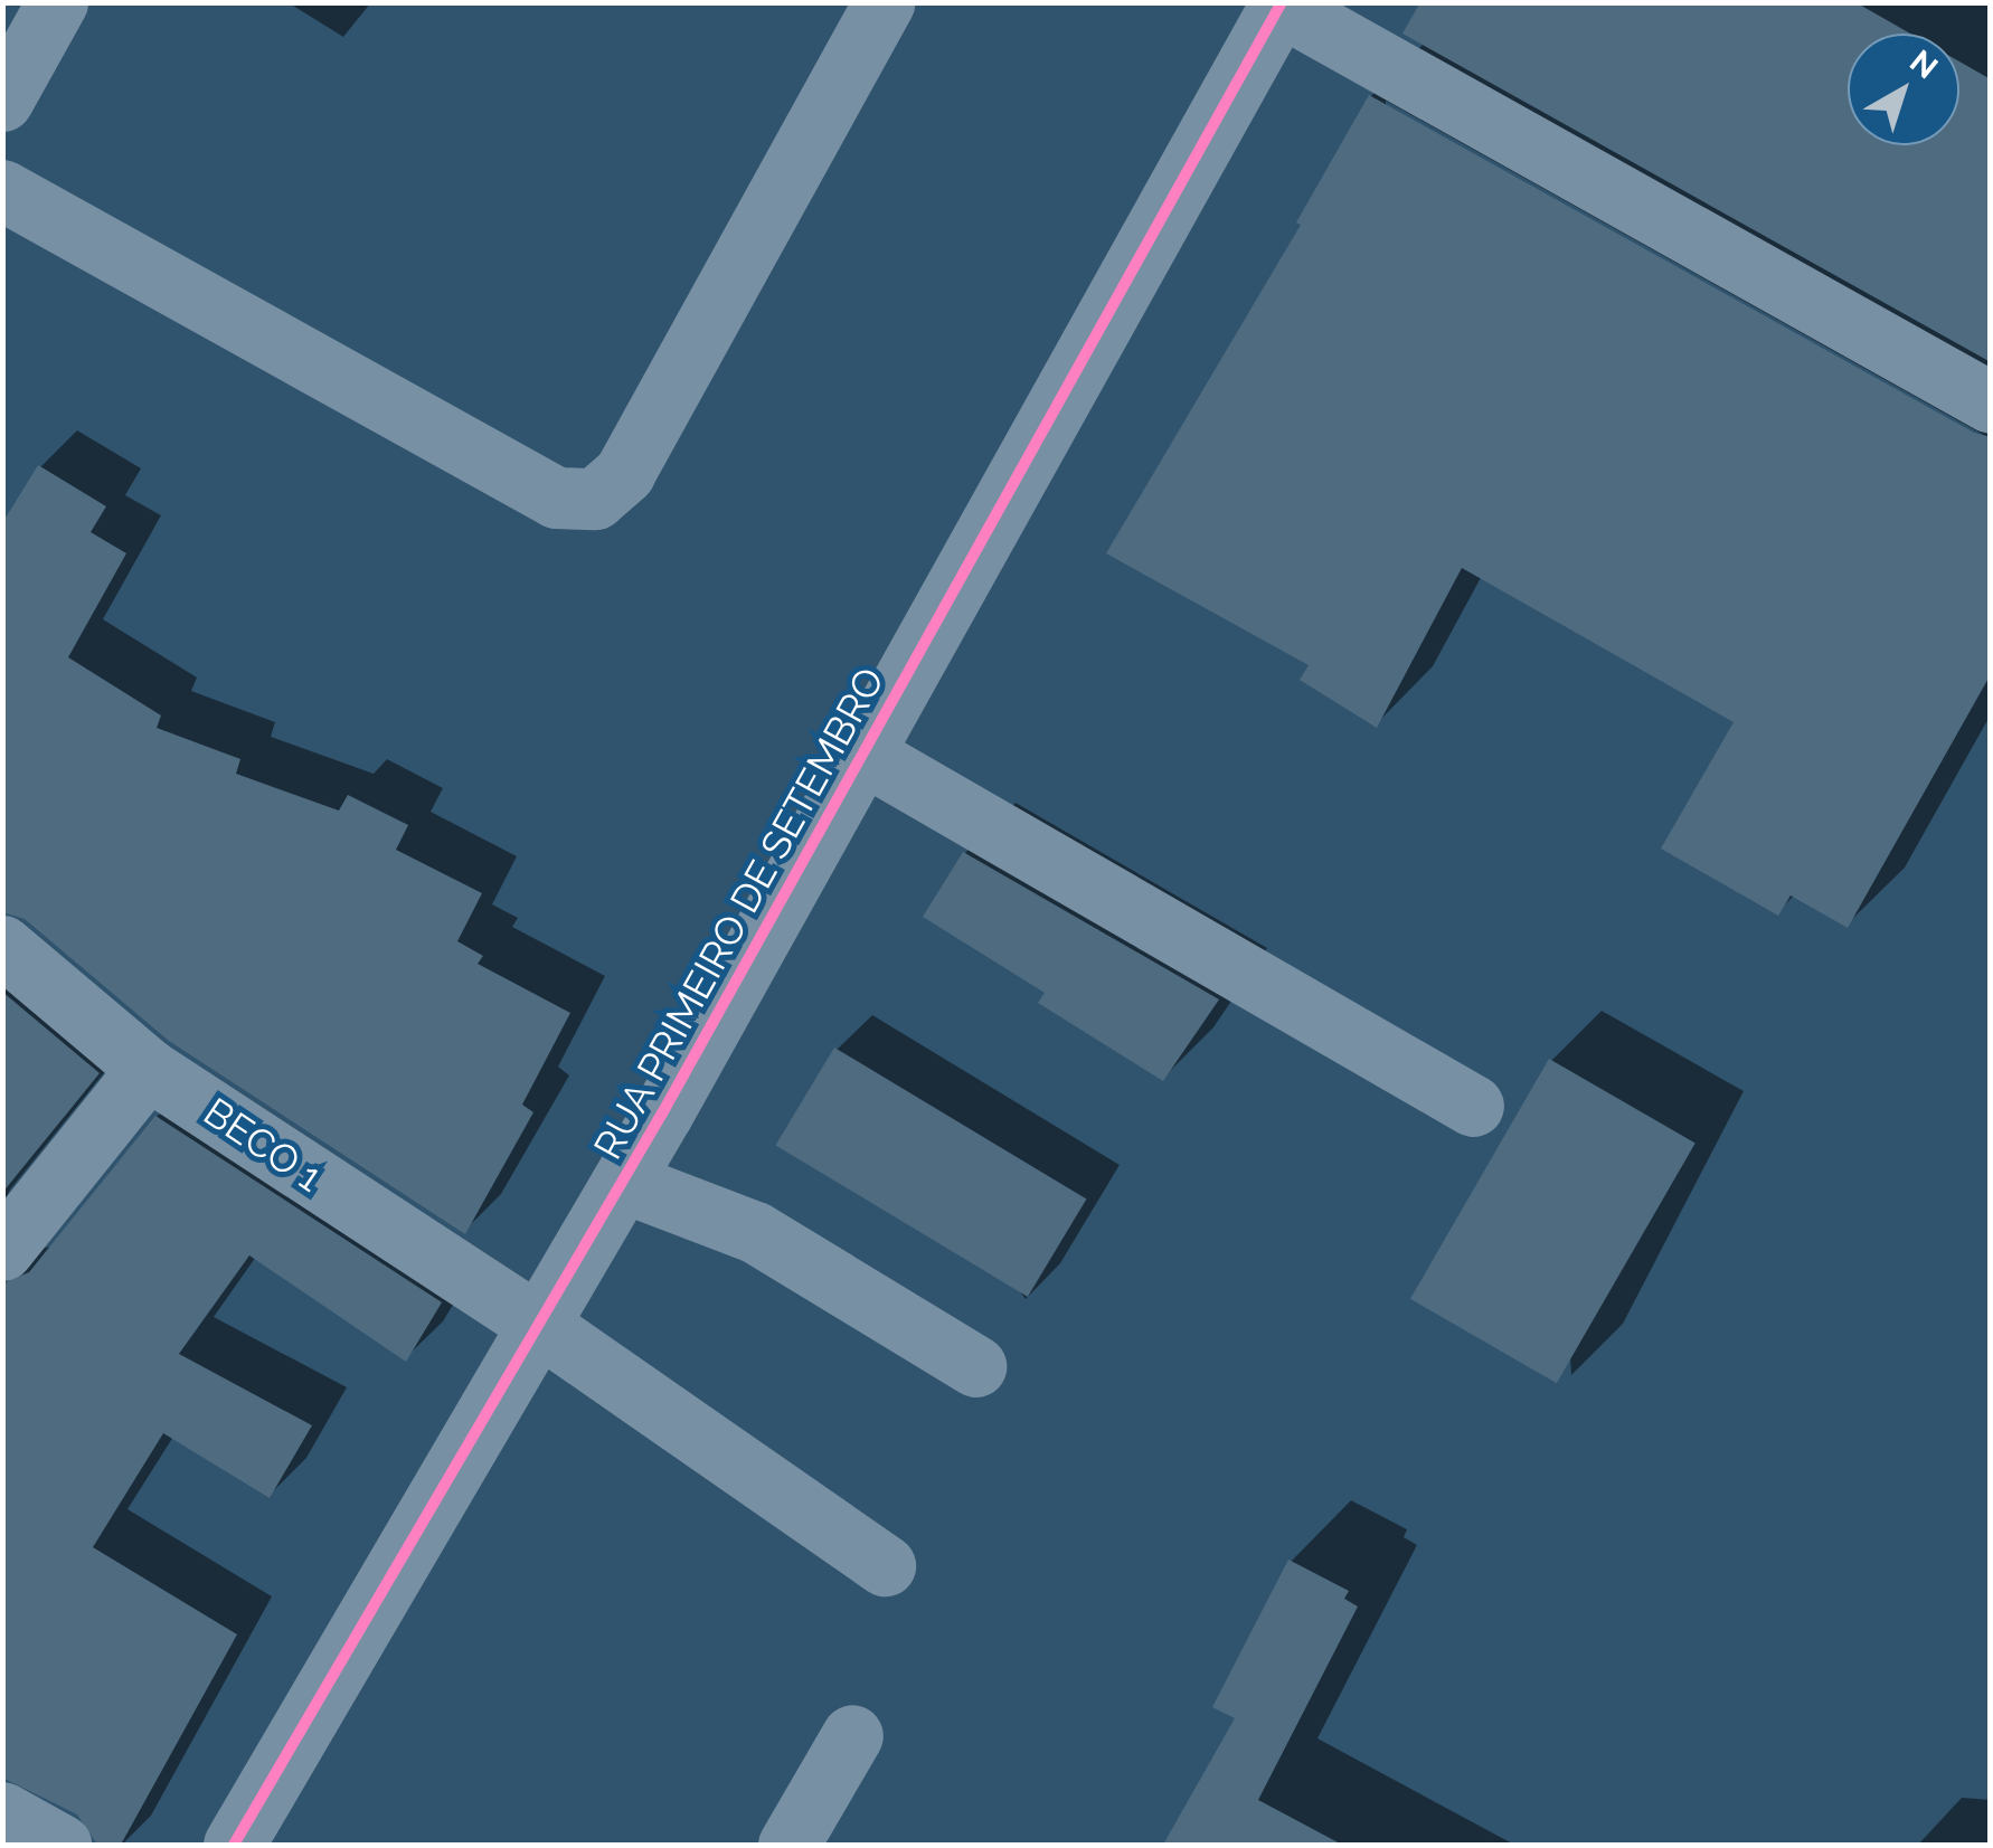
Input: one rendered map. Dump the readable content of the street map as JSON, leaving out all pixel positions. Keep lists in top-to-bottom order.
{
  "streets": {
    "street": ["RUA PRIMEIRO DE SETEMBRO", "BECO 1"]
  },
  "crossings": [
    ["RUA PRIMEIRO DE SETEMBRO", "BECO 1"]
  ],
  "north": "top right"
}
